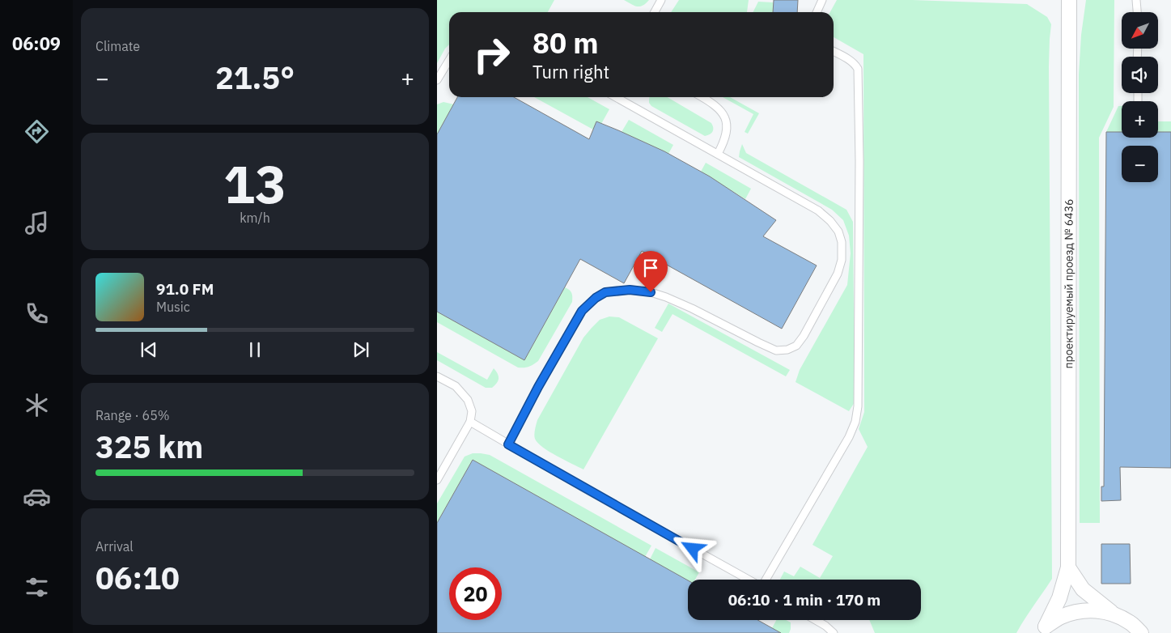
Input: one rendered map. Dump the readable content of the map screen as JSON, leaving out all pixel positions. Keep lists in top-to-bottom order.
{
  "streets": {
    "street": ["проектируемый проезд № 6436"]
  },
  "north": "bottom left",
  "page": {
    "tabs": "06:09",
    "tile": [
      "Climate",
      ["13", "km/h"],
      ["Range · 65%", "325 km"],
      ["Arrival", "06:10"]
    ],
    "map_buttons": ["+", "−"],
    "turn": ["80 m", "Turn right"],
    "heat": ["−", "21.5°", "+"],
    "song": ["91.0 FM", "Music"],
    "limit": "20",
    "trip": "06:10 · 1 min · 170 m"
  }
}
